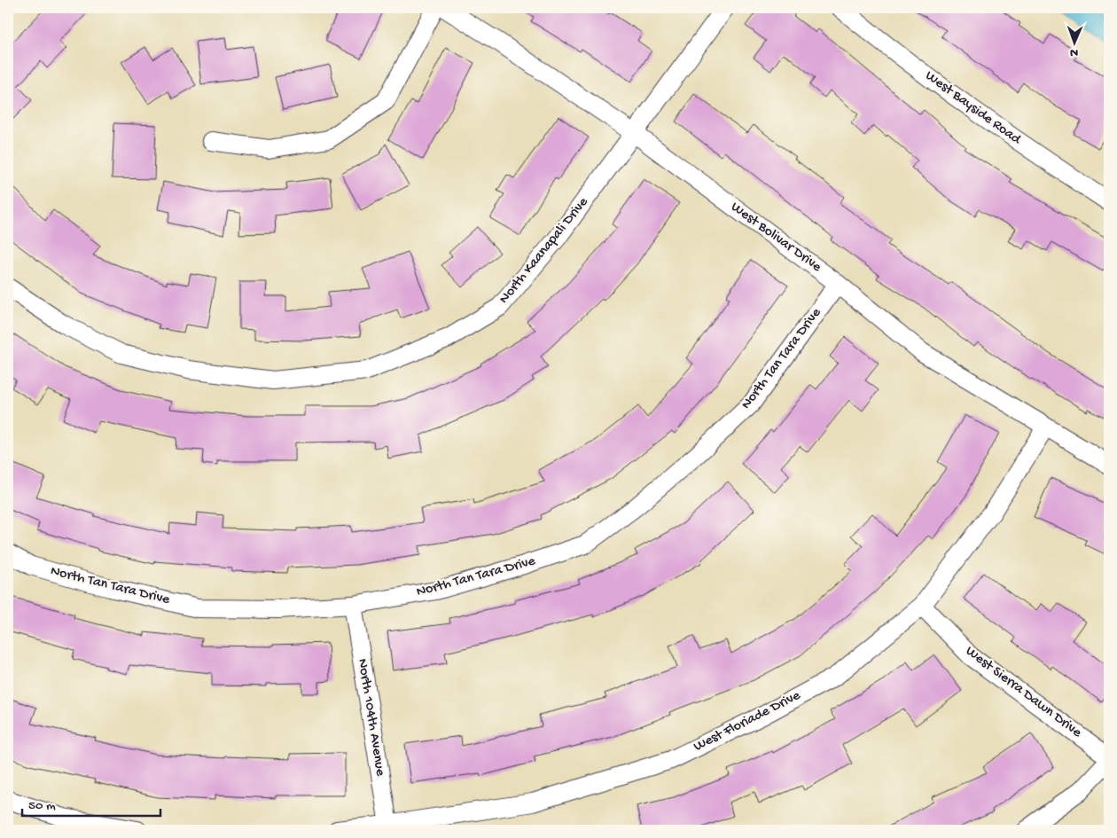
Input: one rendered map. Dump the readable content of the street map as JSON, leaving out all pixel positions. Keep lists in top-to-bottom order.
{
  "streets": {
    "street": [
      "West Bayside Road",
      "West Bolivar Drive",
      "North Kaanapali Drive",
      "North Tan Tara Drive",
      "West Sierra Dawn Drive",
      "North 104th Avenue",
      "West Floriade Drive"
    ]
  },
  "crossings": [
    ["West Bolivar Drive", "North Kaanapali Drive"],
    ["West Bolivar Drive", "North Tan Tara Drive"],
    ["West Bolivar Drive", "West Floriade Drive"],
    ["North Tan Tara Drive", "North 104th Avenue"],
    ["West Sierra Dawn Drive", "West Floriade Drive"],
    ["North 104th Avenue", "West Floriade Drive"]
  ],
  "scale_bar": "50 m",
  "north": "bottom"
}
